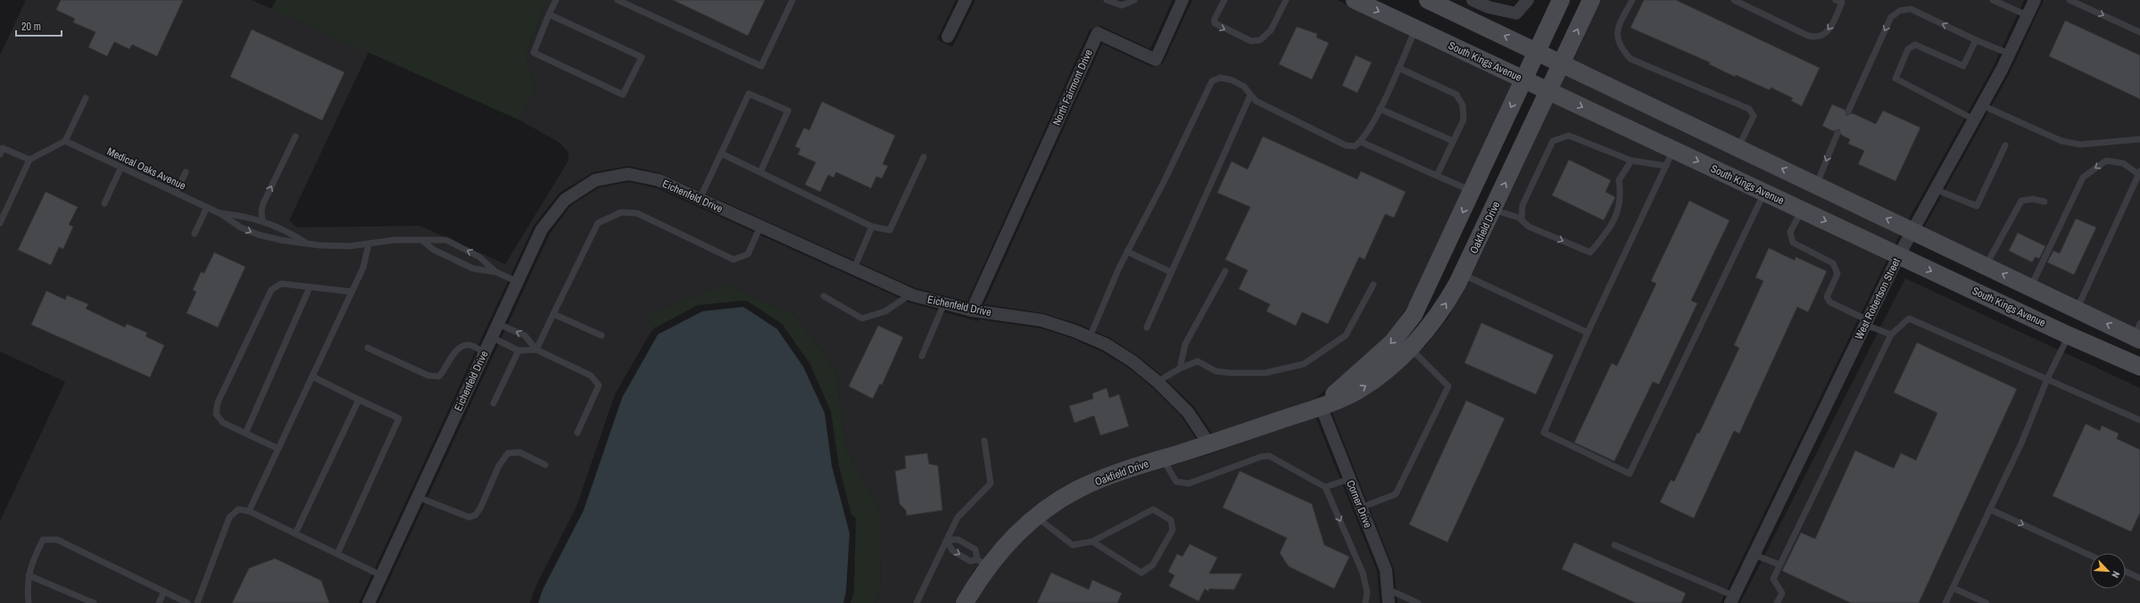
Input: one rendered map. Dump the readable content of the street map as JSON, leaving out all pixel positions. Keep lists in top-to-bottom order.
{
  "streets": {
    "main road": ["South Kings Avenue", "Oakfield Drive"],
    "street": [
      "North Fairmont Drive",
      "Eichenfeld Drive",
      "West Robertson Street",
      "Corner Drive"
    ],
    "lane": ["Medical Oaks Avenue"]
  },
  "crossings": [
    ["South Kings Avenue", "Oakfield Drive"],
    ["South Kings Avenue", "West Robertson Street"],
    ["North Fairmont Drive", "Eichenfeld Drive"],
    ["Medical Oaks Avenue", "Eichenfeld Drive"],
    ["Eichenfeld Drive", "Oakfield Drive"],
    ["Oakfield Drive", "Corner Drive"]
  ],
  "scale_bar": "20 m",
  "north": "bottom right"
}
